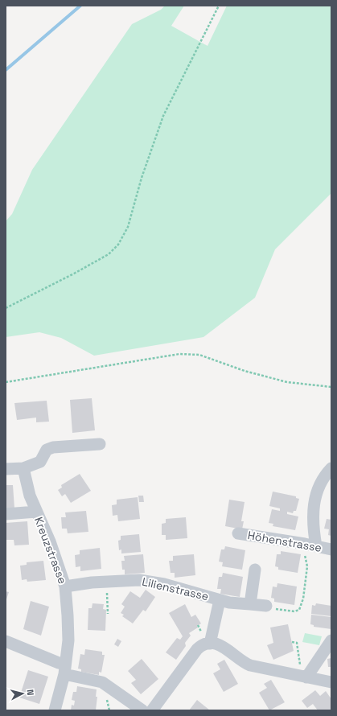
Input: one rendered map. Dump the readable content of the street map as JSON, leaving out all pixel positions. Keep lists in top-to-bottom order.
{
  "streets": {
    "street": ["Höhenstrasse", "Kreuzstrasse", "Lilienstrasse"]
  },
  "crossings": [
    ["Kreuzstrasse", "Lilienstrasse"]
  ],
  "north": "right"
}
